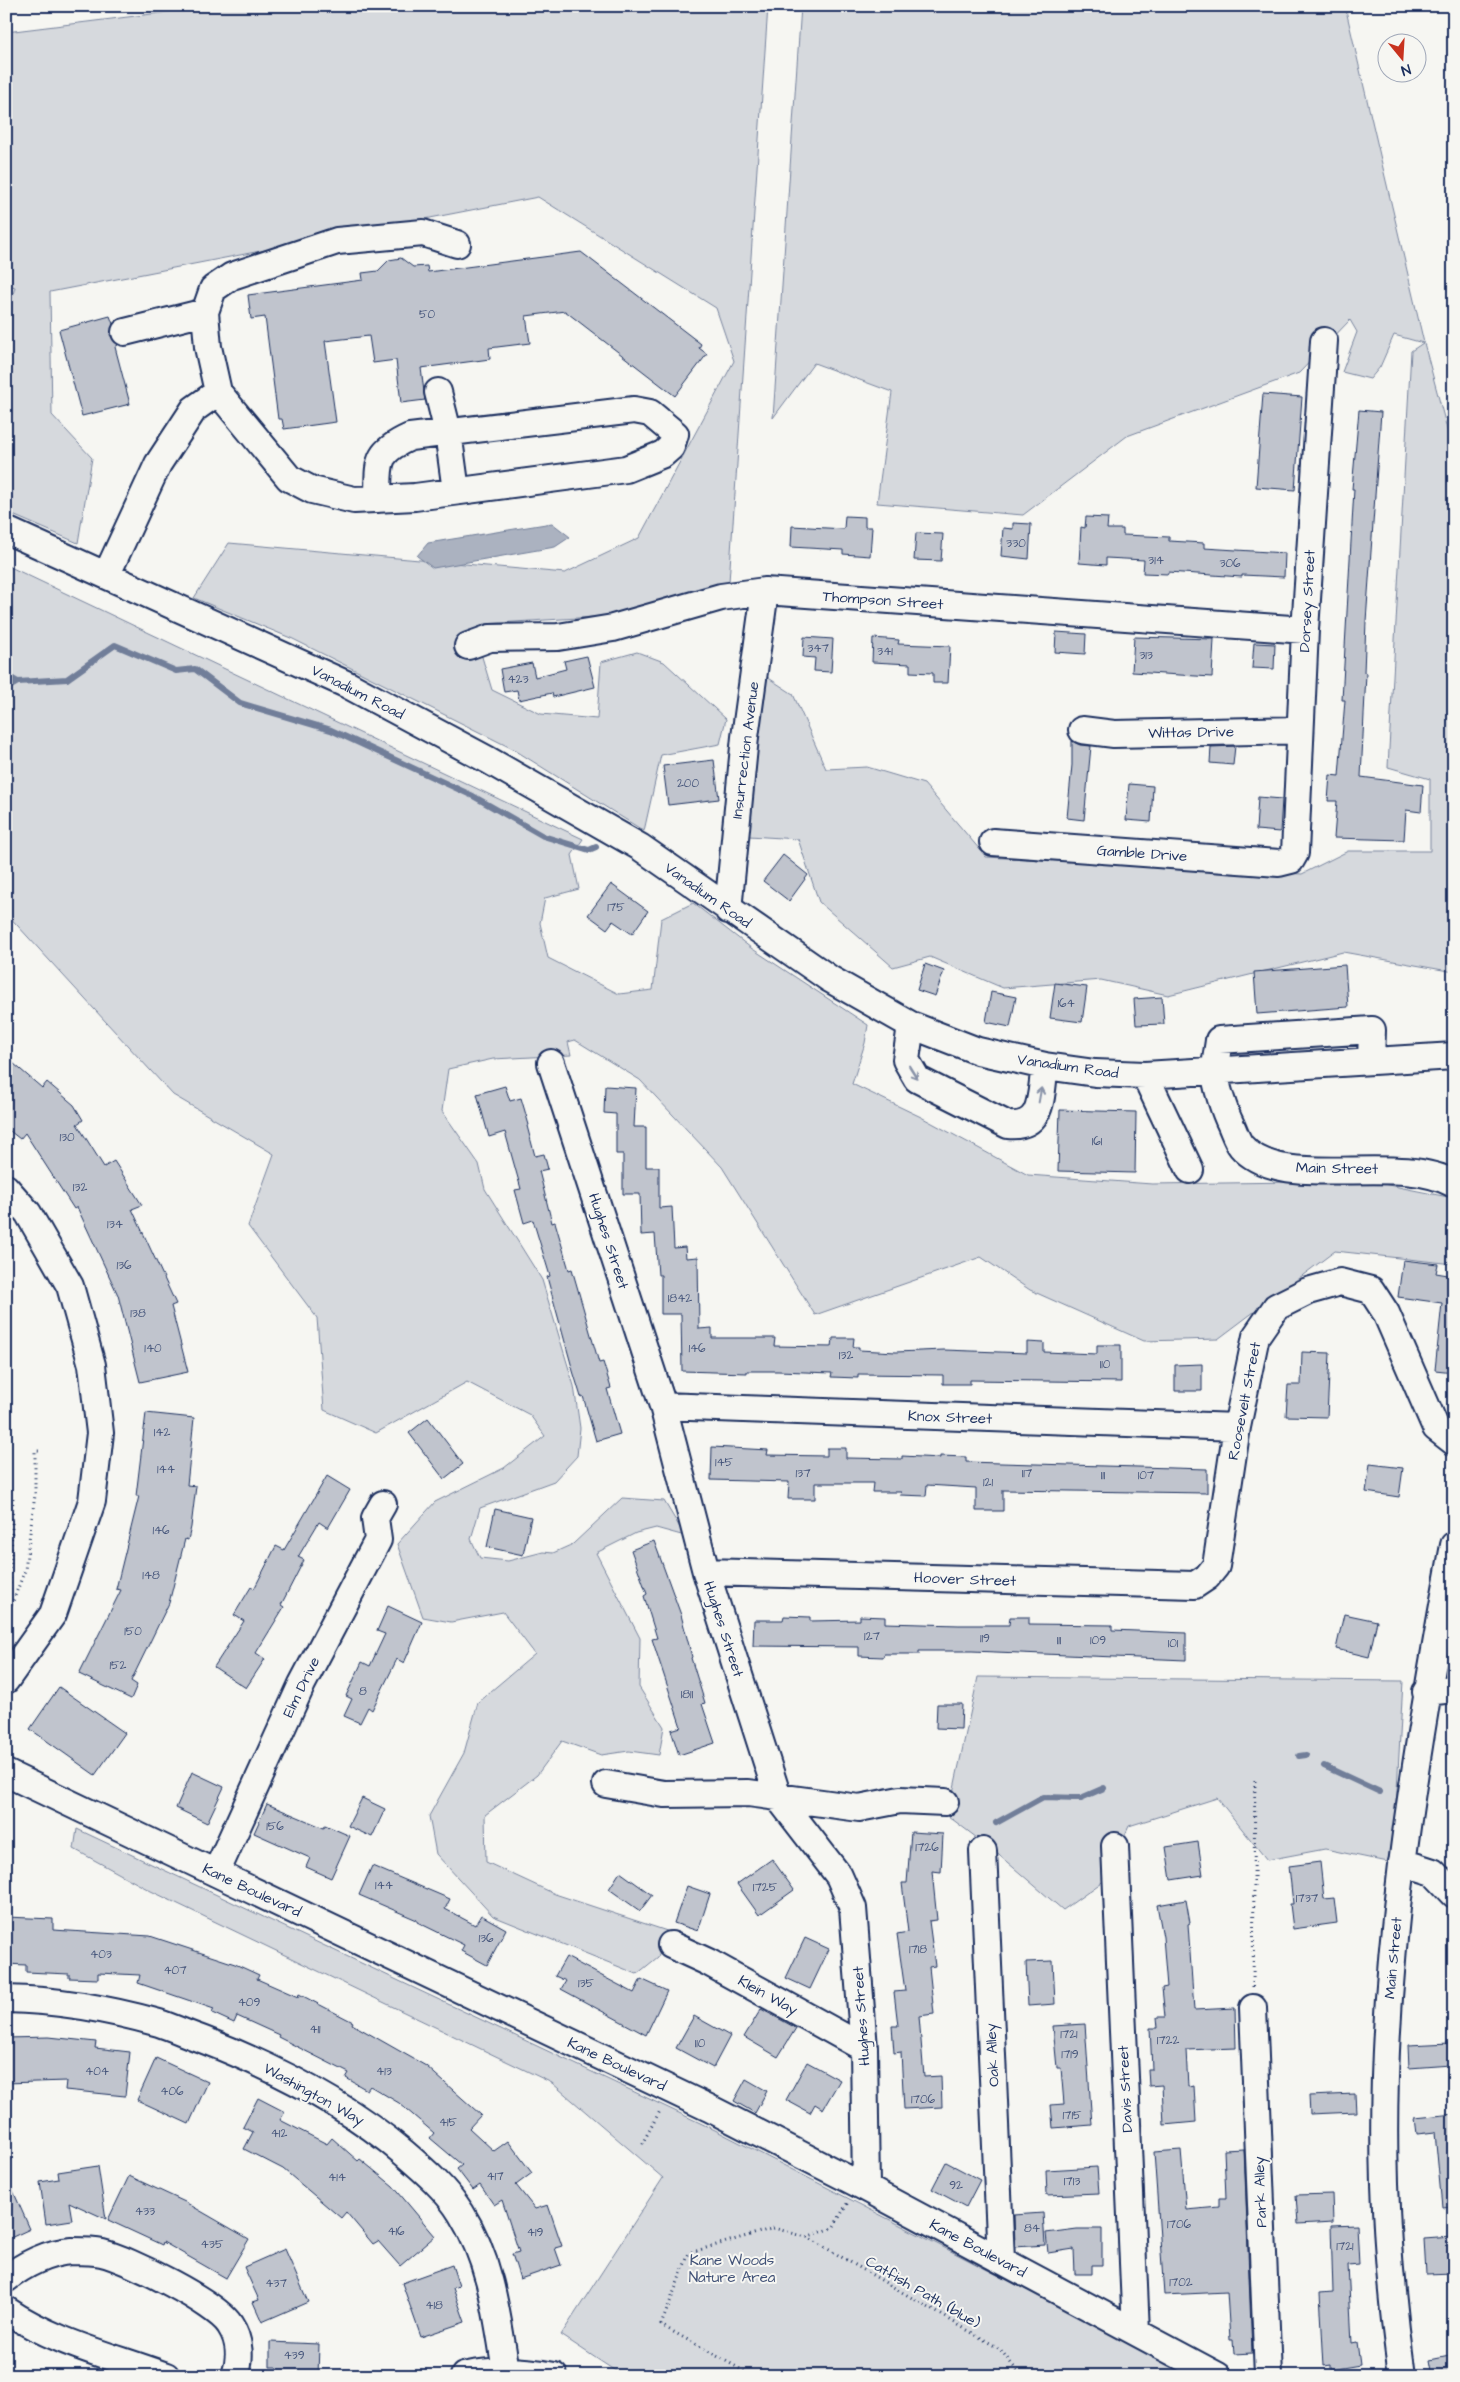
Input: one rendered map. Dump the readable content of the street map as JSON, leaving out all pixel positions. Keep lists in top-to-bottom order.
{
  "streets": {
    "street": [
      "Thompson Street",
      "Dorsey Street",
      "Vanadium Road",
      "Wittas Drive",
      "Insurrection Avenue",
      "Gamble Drive",
      "Main Street",
      "Hughes Street",
      "Roosevelt Street",
      "Knox Street",
      "Hoover Street",
      "Elm Drive",
      "Kane Boulevard",
      "Klein Way",
      "Oak Alley",
      "Davis Street",
      "Washington Way",
      "Park Alley"
    ],
    "path": ["Catfish Path (blue)"]
  },
  "crossings": [
    ["Thompson Street", "Dorsey Street"],
    ["Thompson Street", "Insurrection Avenue"],
    ["Dorsey Street", "Wittas Drive"],
    ["Dorsey Street", "Gamble Drive"],
    ["Vanadium Road", "Insurrection Avenue"],
    ["Vanadium Road", "Main Street"],
    ["Hughes Street", "Knox Street"],
    ["Hughes Street", "Hoover Street"],
    ["Hughes Street", "Kane Boulevard"],
    ["Hughes Street", "Klein Way"],
    ["Roosevelt Street", "Knox Street"],
    ["Roosevelt Street", "Hoover Street"],
    ["Elm Drive", "Kane Boulevard"],
    ["Kane Boulevard", "Oak Alley"],
    ["Kane Boulevard", "Davis Street"]
  ],
  "parks": ["Kane Woods Nature Area"],
  "house_numbers": [
    "50",
    "330",
    "314",
    "306",
    "347",
    "341",
    "313",
    "423",
    "200",
    "175",
    "164",
    "130",
    "161",
    "132",
    "134",
    "136",
    "1842",
    "138",
    "140",
    "146",
    "132",
    "110",
    "142",
    "145",
    "144",
    "137",
    "117",
    "111",
    "107",
    "121",
    "146",
    "148",
    "150",
    "127",
    "119",
    "111",
    "109",
    "101",
    "152",
    "8",
    "1811",
    "156",
    "1726",
    "144",
    "1725",
    "1737",
    "136",
    "1718",
    "403",
    "407",
    "135",
    "409",
    "411",
    "1721",
    "1722",
    "110",
    "1719",
    "404",
    "413",
    "406",
    "1706",
    "1715",
    "415",
    "412",
    "417",
    "414",
    "1713",
    "92",
    "433",
    "1706",
    "84",
    "416",
    "419",
    "435",
    "1721",
    "1702",
    "437",
    "418",
    "439"
  ],
  "north": "bottom"
}
